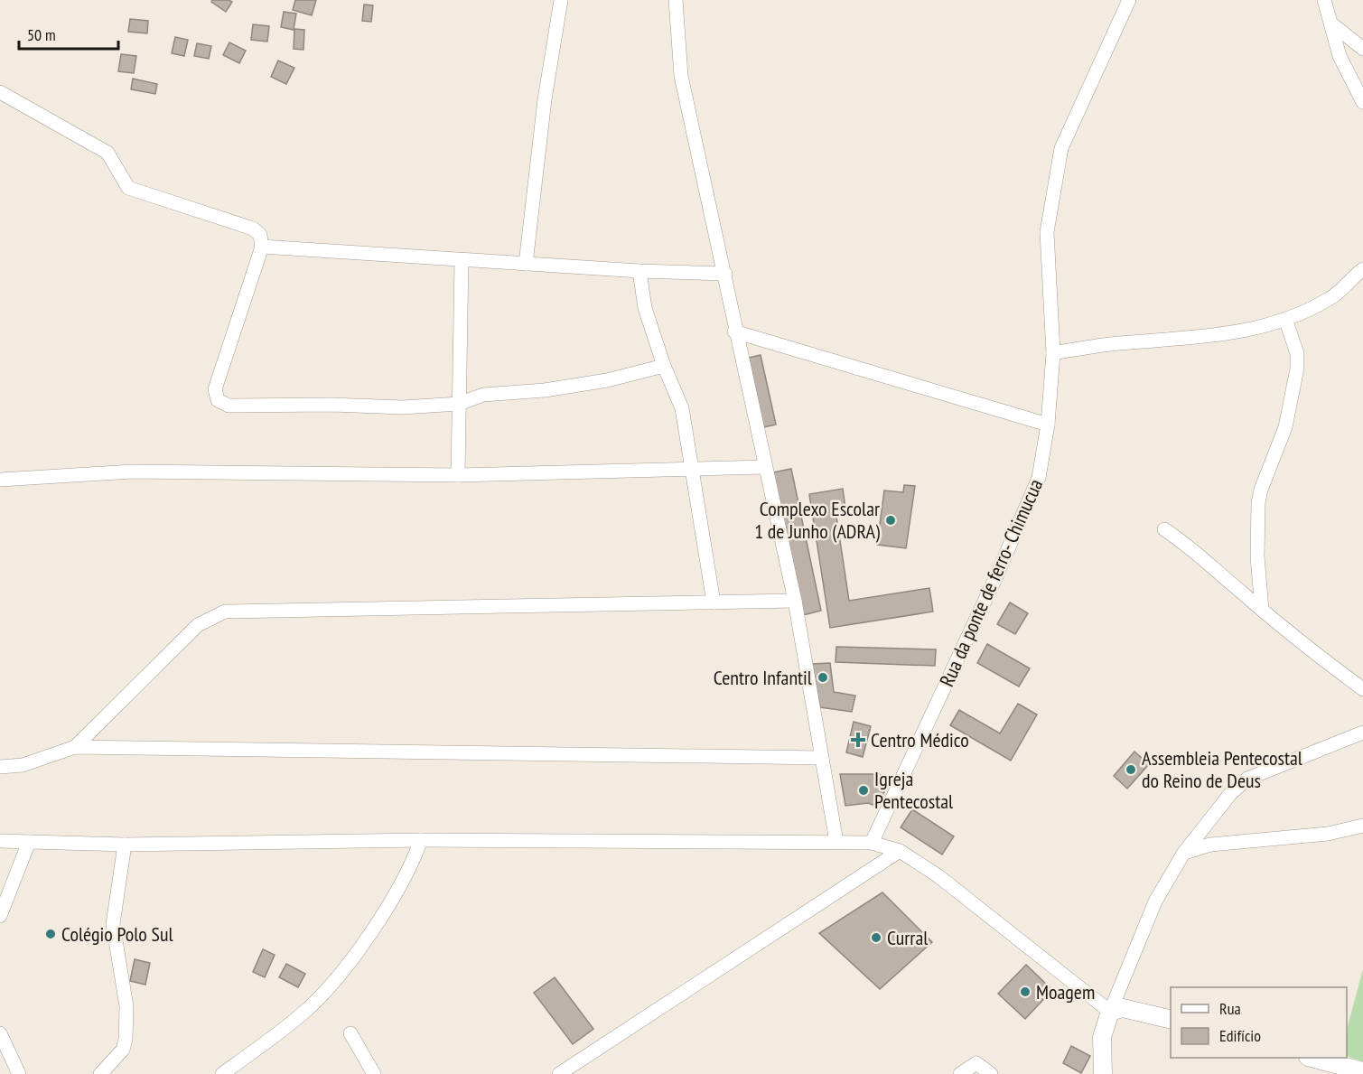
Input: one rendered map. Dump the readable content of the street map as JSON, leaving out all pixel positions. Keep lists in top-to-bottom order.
{
  "streets": {
    "street": ["Rua da ponte de ferro- Chimucua"]
  },
  "places": {
    "other": [
      "Complexo Escolar 1 de Junho (ADRA)",
      "Centro Infantil",
      "Assembleia Pentecostal do Reino de Deus",
      "Igreja Pentecostal",
      "Colégio Polo Sul",
      "Curral",
      "Moagem"
    ],
    "health": ["Centro Médico"]
  },
  "legend": ["Rua", "Edifício"],
  "scale_bar": "50 m"
}
